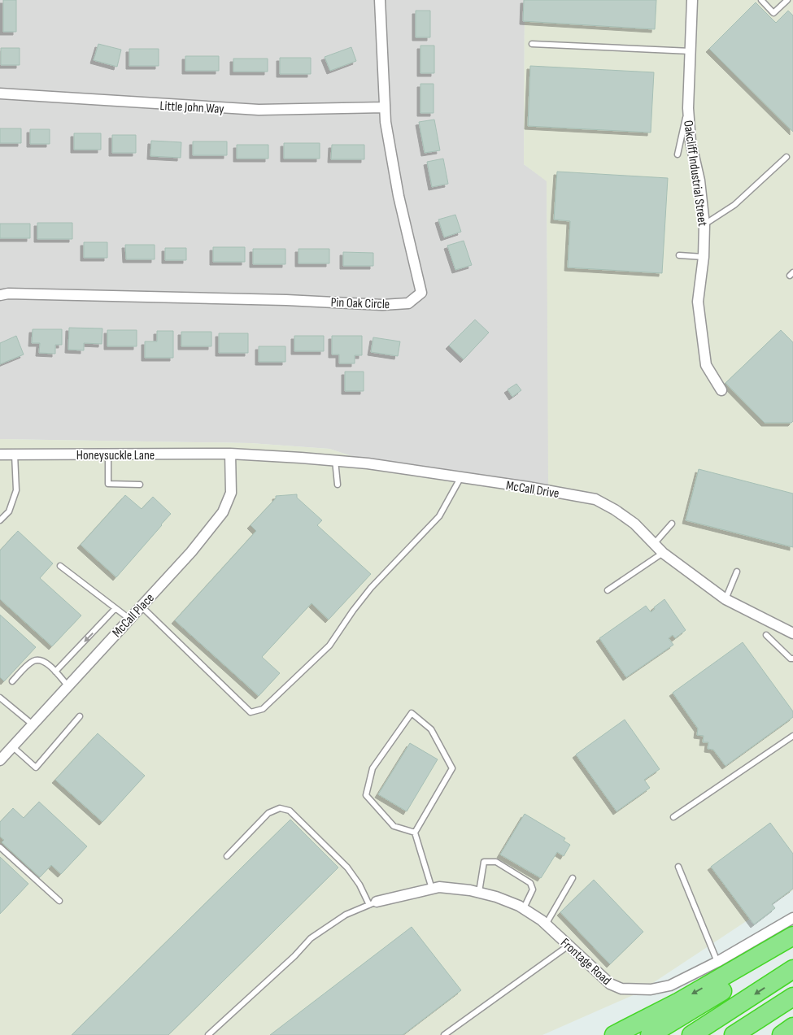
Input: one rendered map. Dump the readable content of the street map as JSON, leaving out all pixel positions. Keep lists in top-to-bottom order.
{
  "streets": {
    "street": [
      "Little John Way",
      "Oakcliff Industrial Street",
      "Pin Oak Circle",
      "Honeysuckle Lane",
      "McCall Drive",
      "McCall Place",
      "Frontage Road"
    ]
  },
  "crossings": [
    ["Little John Way", "Pin Oak Circle"],
    ["Honeysuckle Lane", "McCall Drive"],
    ["Honeysuckle Lane", "McCall Place"],
    ["McCall Drive", "McCall Place"]
  ]
}
